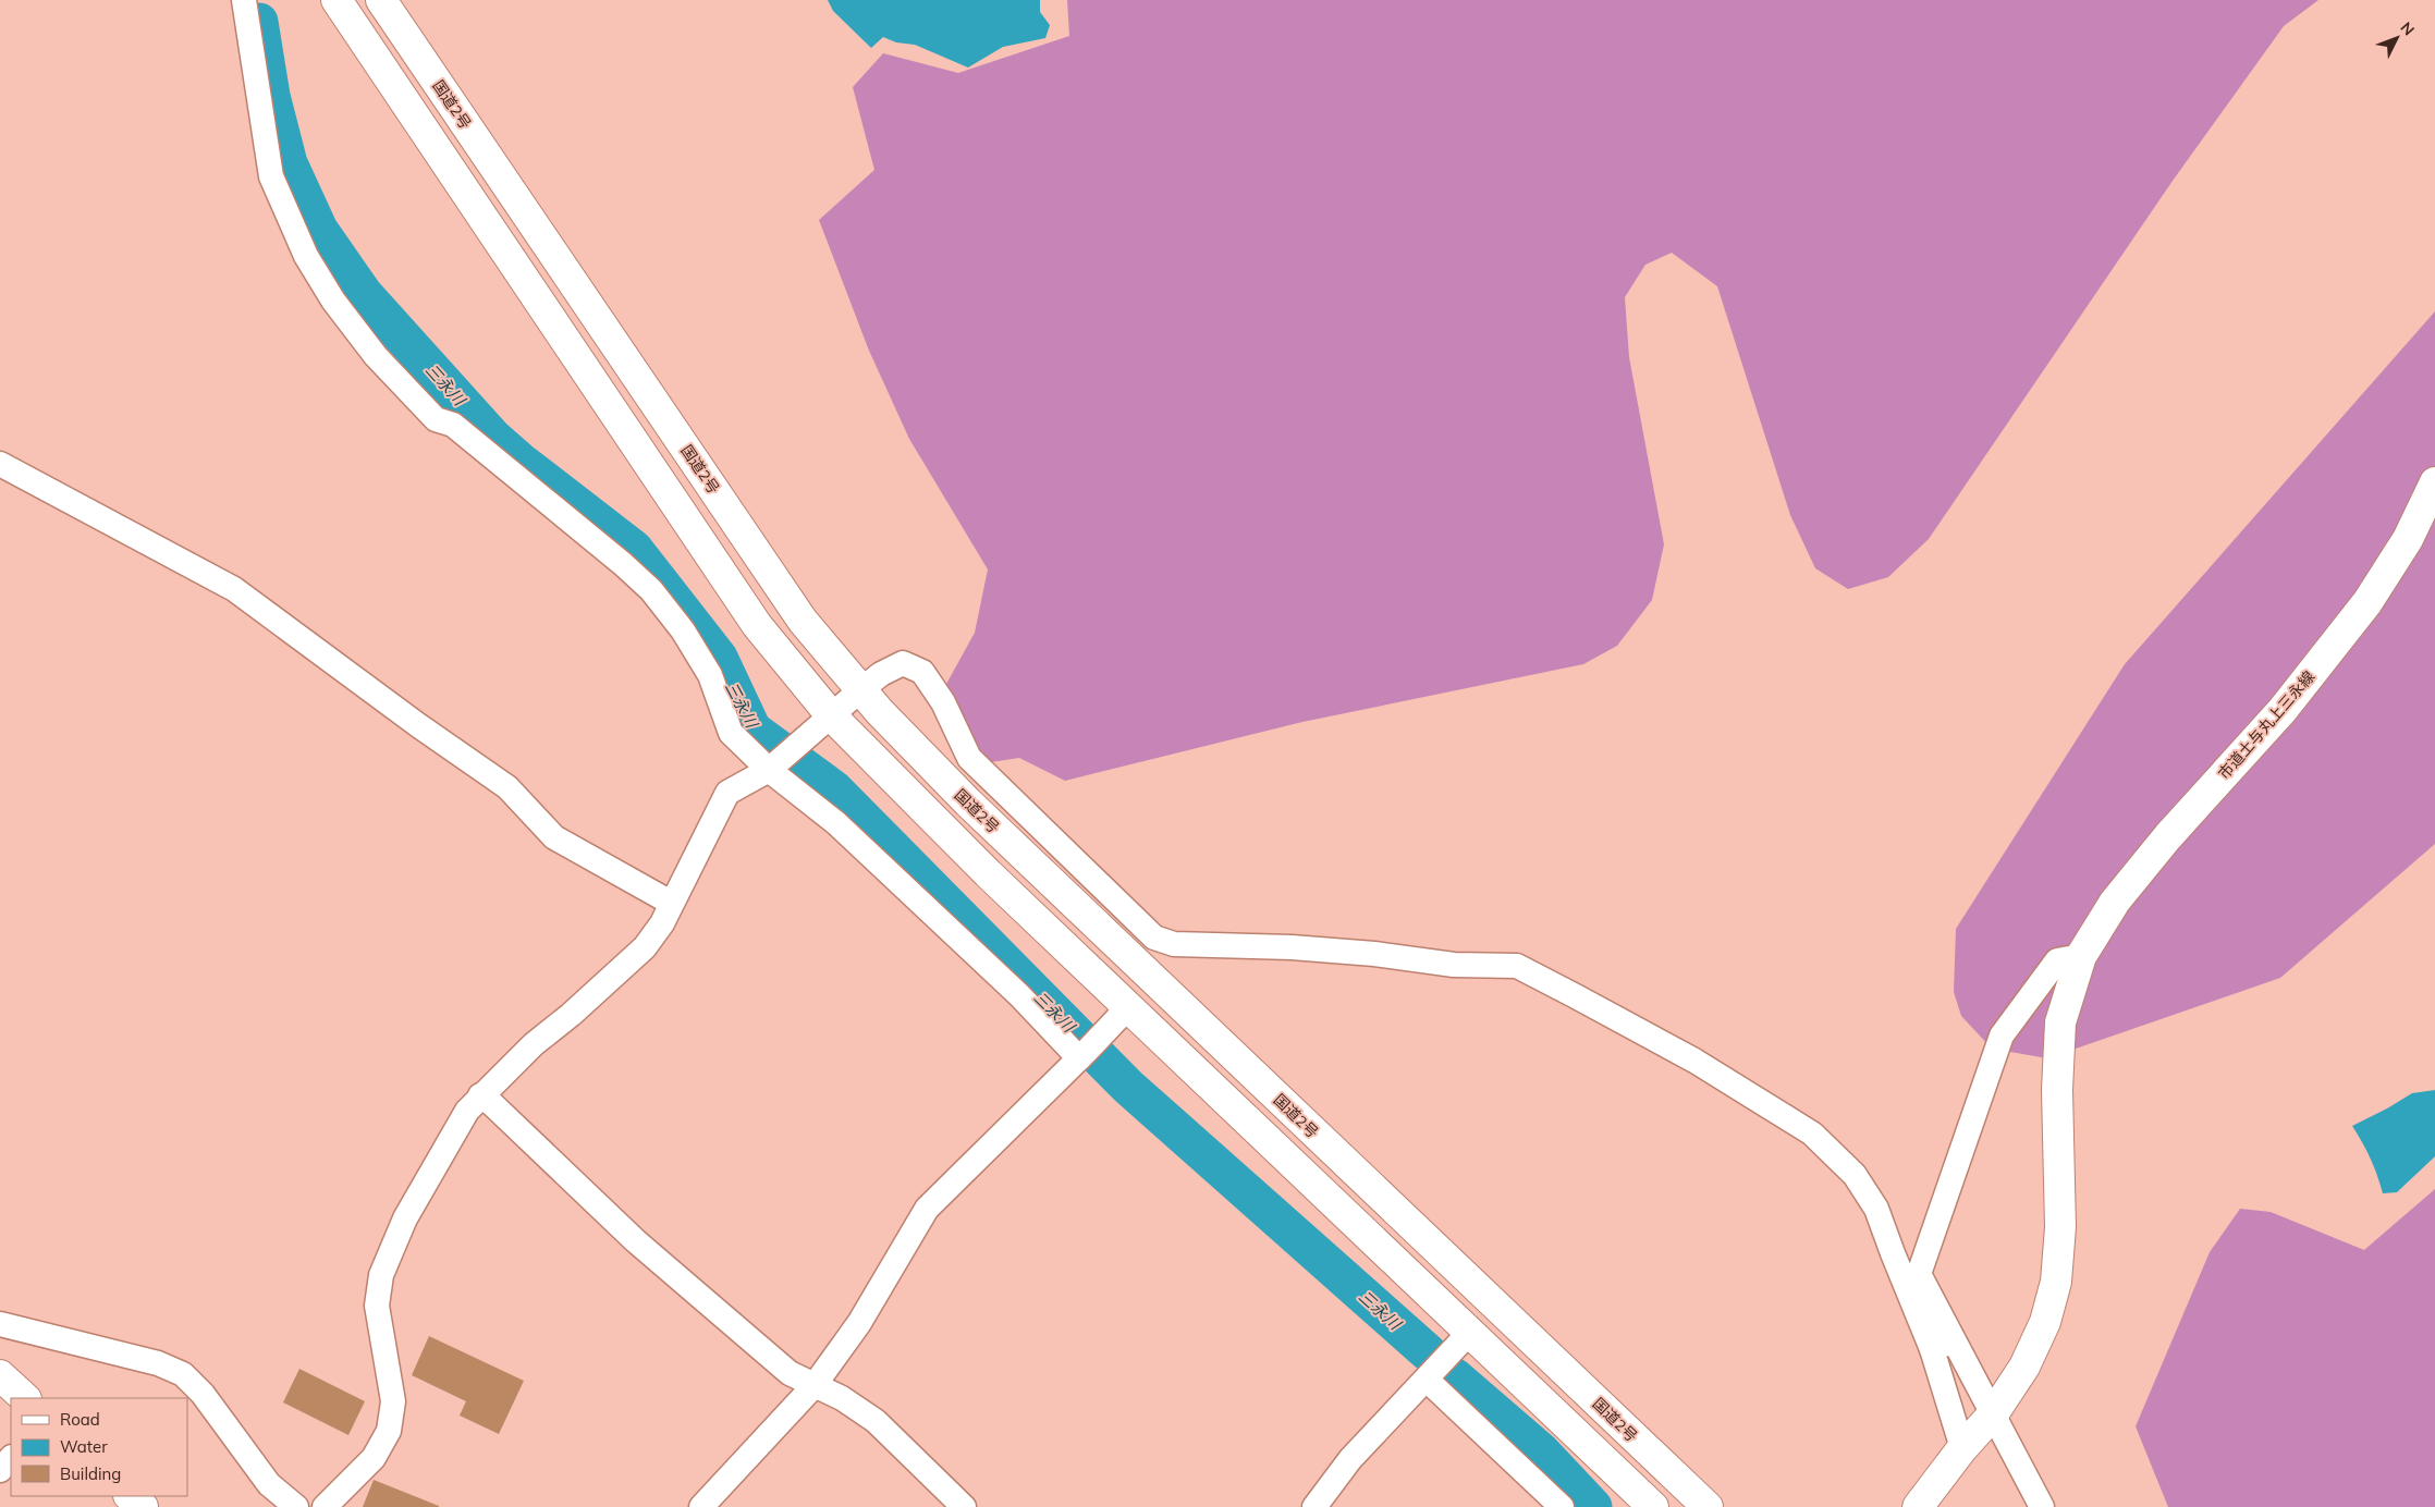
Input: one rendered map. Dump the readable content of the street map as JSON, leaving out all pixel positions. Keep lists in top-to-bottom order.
{
  "streets": {
    "main road": ["国道2号", "市道土与丸上三永線"]
  },
  "water": ["三永川"],
  "legend": ["Road", "Water", "Building"],
  "north": "top right"
}
